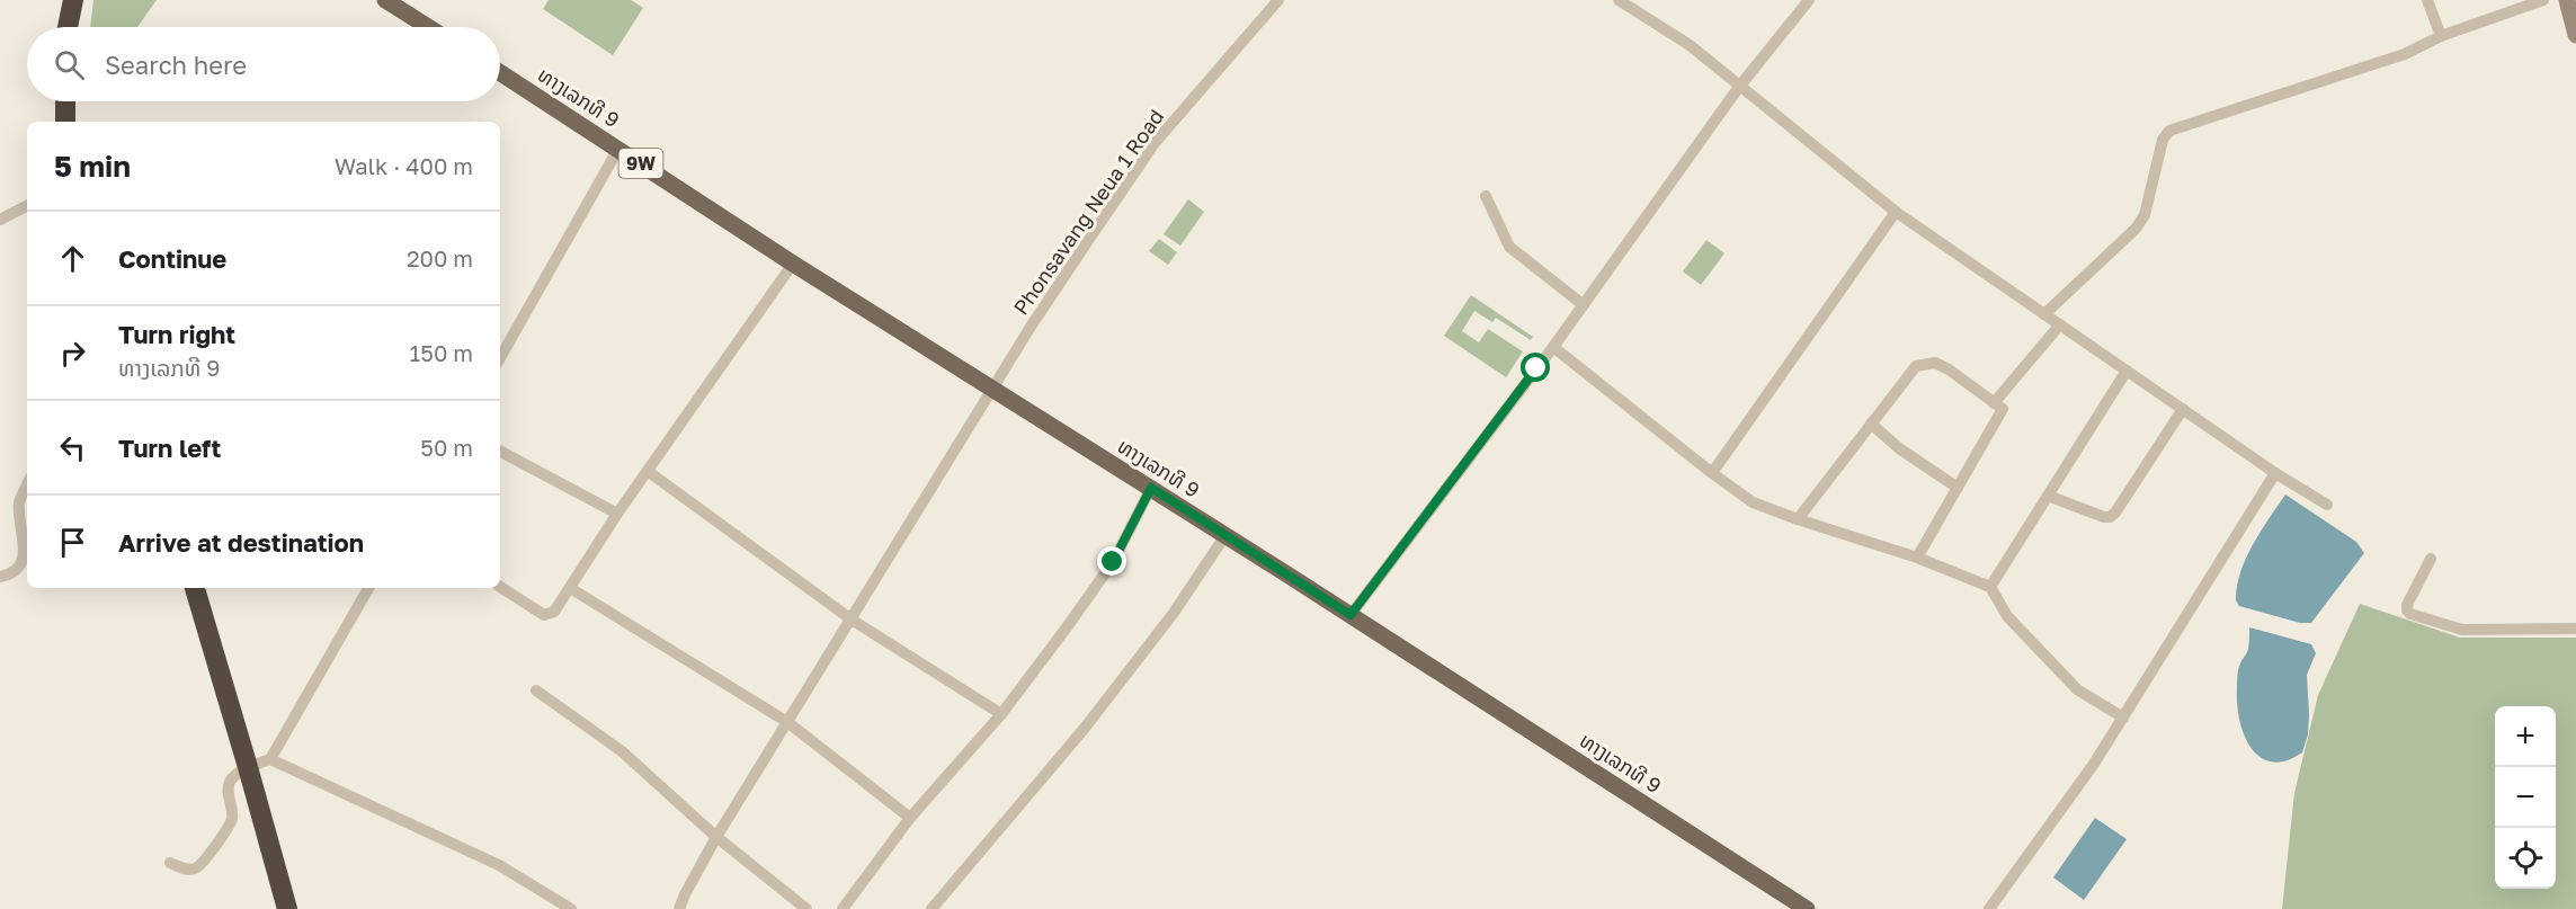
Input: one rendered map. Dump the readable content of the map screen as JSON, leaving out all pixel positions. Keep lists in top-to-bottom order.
{
  "streets": {
    "main road": ["ທາງເລກທີ 9", "9W"],
    "street": ["Phonsavang Neua 1 Road"]
  },
  "crossings": [
    ["ທາງເລກທີ 9", "Phonsavang Neua 1 Road"]
  ],
  "page": {
    "search": "Search here",
    "heading": ["5 min", "Walk · 400 m"],
    "list": [
      ["Continue", "200 m"],
      ["Turn right", "ທາງເລກທີ 9", "150 m"],
      ["Turn left", "50 m"],
      "Arrive at destination"
    ],
    "map_buttons": ["+", "−"]
  }
}
